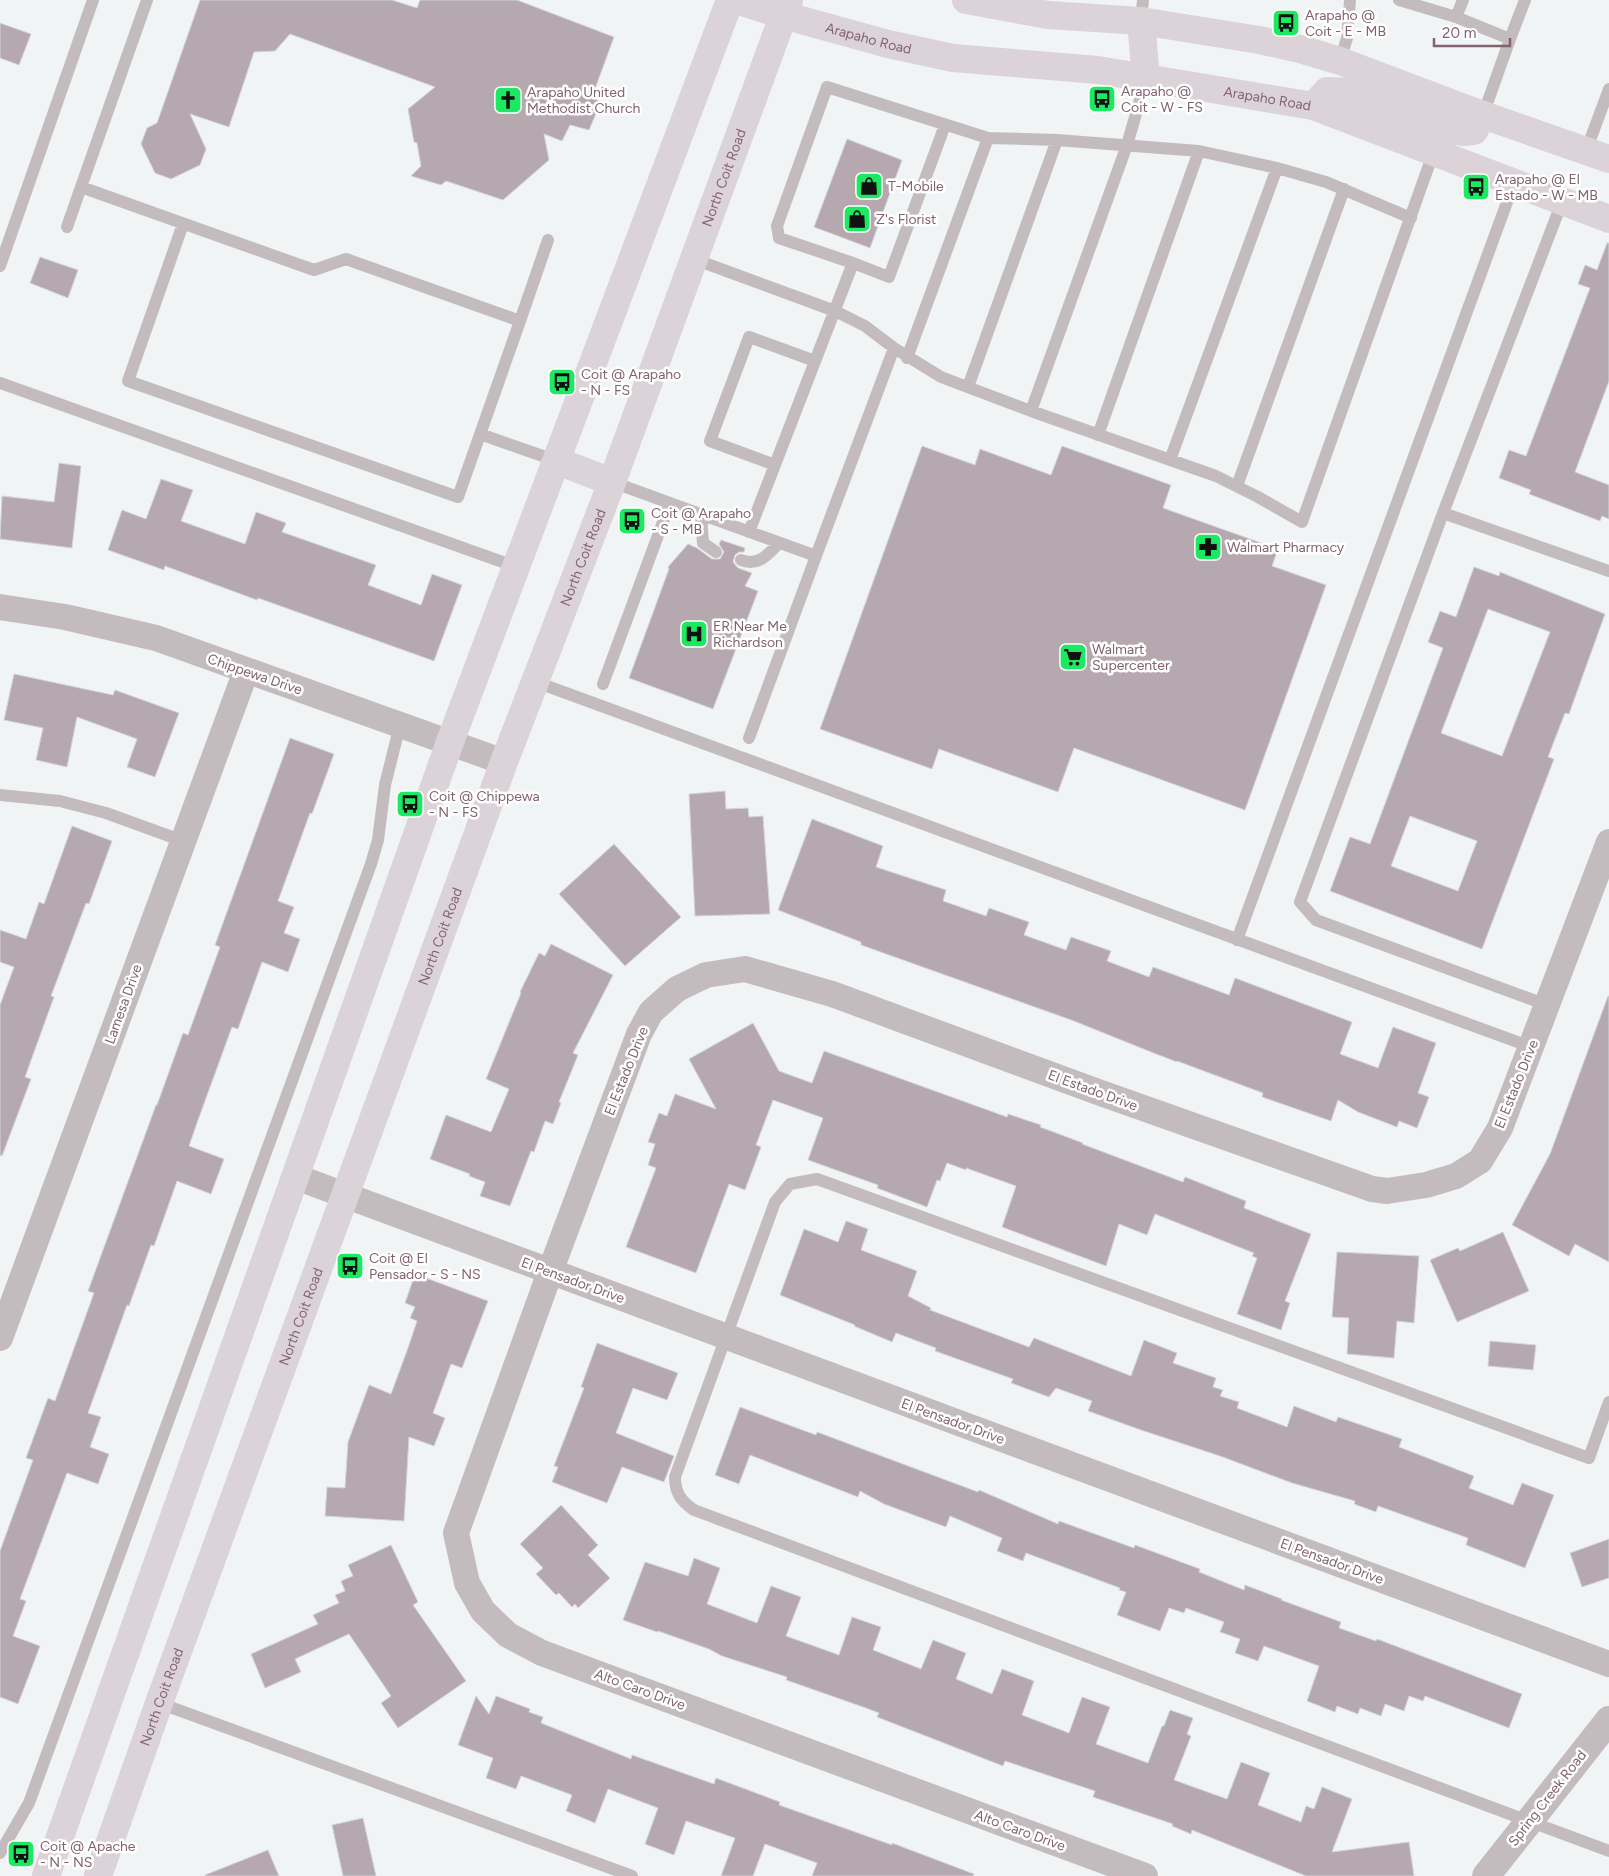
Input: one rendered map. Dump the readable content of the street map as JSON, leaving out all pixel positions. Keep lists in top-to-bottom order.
{
  "streets": {
    "main road": ["Arapaho Road", "North Coit Road"],
    "street": [
      "Chippewa Drive",
      "Lamesa Drive",
      "El Estado Drive",
      "El Pensador Drive",
      "Alto Caro Drive",
      "Spring Creek Road"
    ]
  },
  "crossings": [
    ["Arapaho Road", "North Coit Road"],
    ["North Coit Road", "Chippewa Drive"],
    ["North Coit Road", "El Pensador Drive"],
    ["Chippewa Drive", "Lamesa Drive"],
    ["El Estado Drive", "El Pensador Drive"],
    ["El Estado Drive", "Alto Caro Drive"],
    ["El Pensador Drive", "Alto Caro Drive"]
  ],
  "places": {
    "bus stop": [
      "Arapaho @ Coit - E - MB",
      "Arapaho @ Coit - W - FS",
      "Arapaho @ El Estado - W - MB",
      "Coit @ Arapaho - N - FS",
      "Coit @ Arapaho - S - MB",
      "Coit @ Chippewa - N - FS",
      "Coit @ El Pensador - S - NS",
      "Coit @ Apache - N - NS"
    ],
    "church": ["Arapaho United Methodist Church"],
    "shop": ["T-Mobile", "Z's Florist"],
    "pharmacy": ["Walmart Pharmacy"],
    "hospital": ["ER Near Me Richardson"],
    "supermarket": ["Walmart Supercenter"]
  },
  "scale_bar": "20 m"
}
